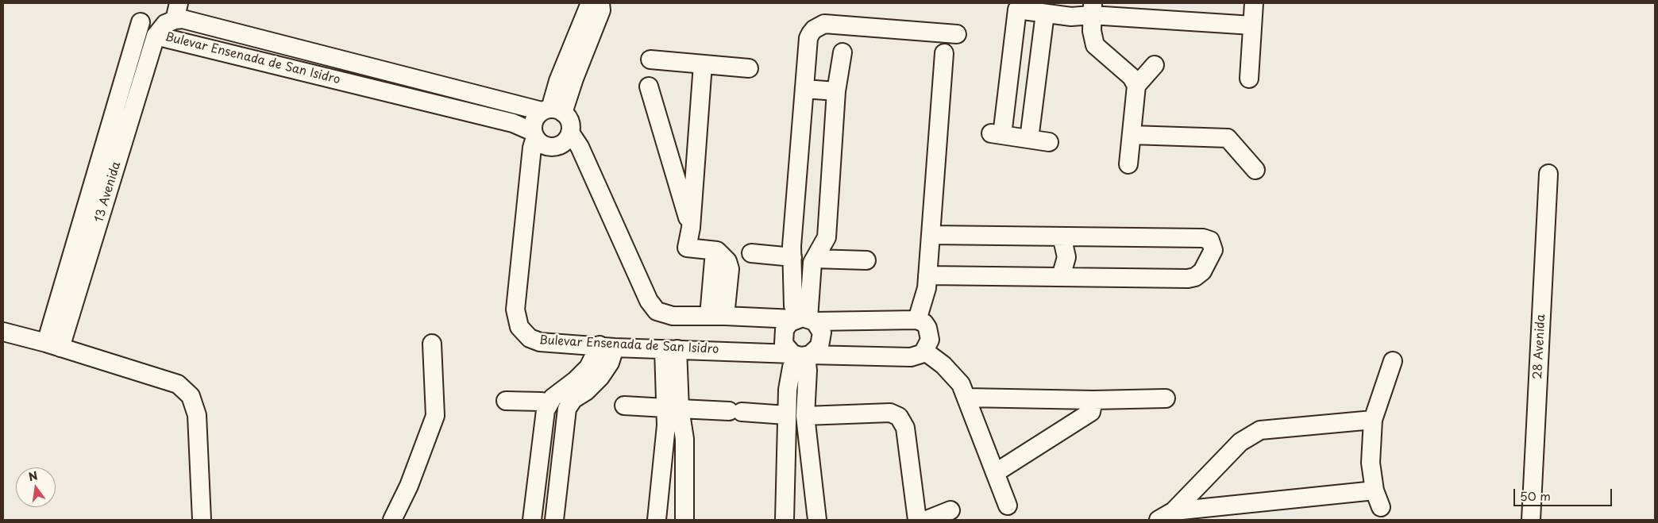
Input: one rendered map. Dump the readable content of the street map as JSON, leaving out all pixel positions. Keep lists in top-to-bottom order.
{
  "streets": {
    "street": ["Bulevar Ensenada de San Isidro", "13 Avenida", "28 Avenida"]
  },
  "crossings": [
    ["Bulevar Ensenada de San Isidro", "13 Avenida"]
  ],
  "scale_bar": "50 m",
  "north": "top"
}
